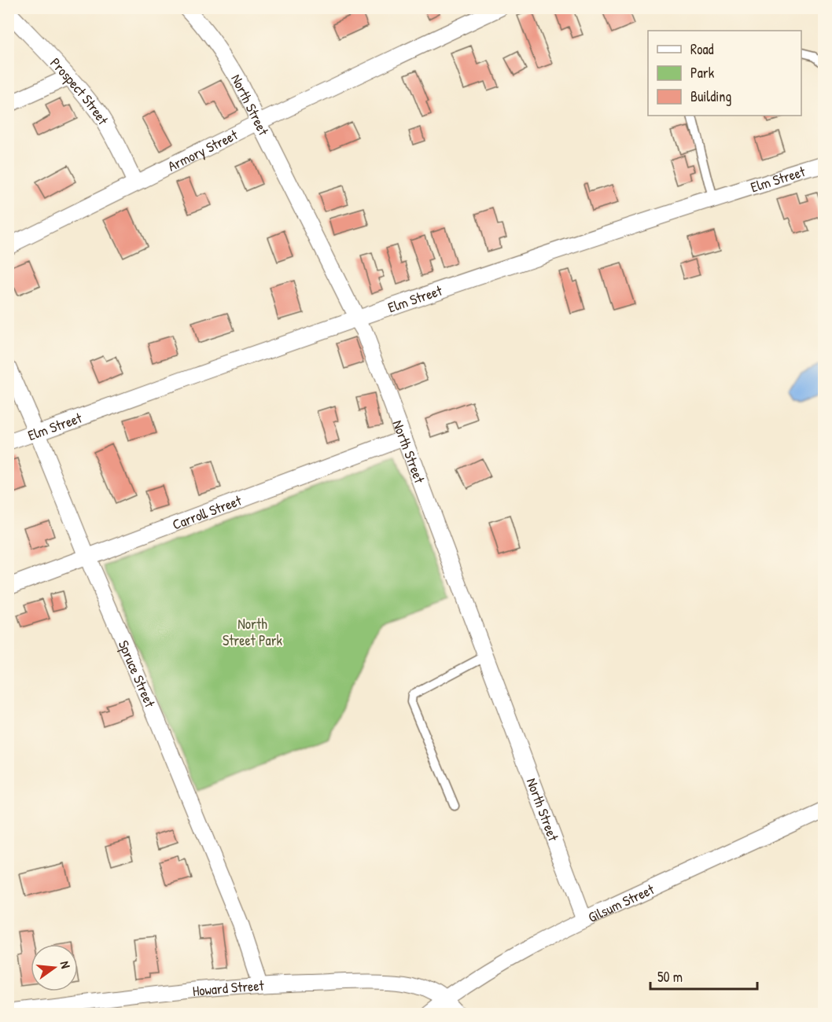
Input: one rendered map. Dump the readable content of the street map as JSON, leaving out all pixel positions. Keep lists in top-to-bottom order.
{
  "streets": {
    "street": [
      "Prospect Street",
      "North Street",
      "Armory Street",
      "Elm Street",
      "Carroll Street",
      "Spruce Street",
      "Gilsum Street",
      "Howard Street"
    ]
  },
  "crossings": [
    ["Prospect Street", "Armory Street"],
    ["North Street", "Armory Street"],
    ["North Street", "Elm Street"],
    ["North Street", "Carroll Street"],
    ["North Street", "Gilsum Street"],
    ["Elm Street", "Spruce Street"],
    ["Carroll Street", "Spruce Street"],
    ["Spruce Street", "Howard Street"],
    ["Gilsum Street", "Howard Street"]
  ],
  "parks": ["North Street Park"],
  "legend": ["Road", "Park", "Building"],
  "scale_bar": "50 m",
  "north": "right"
}
